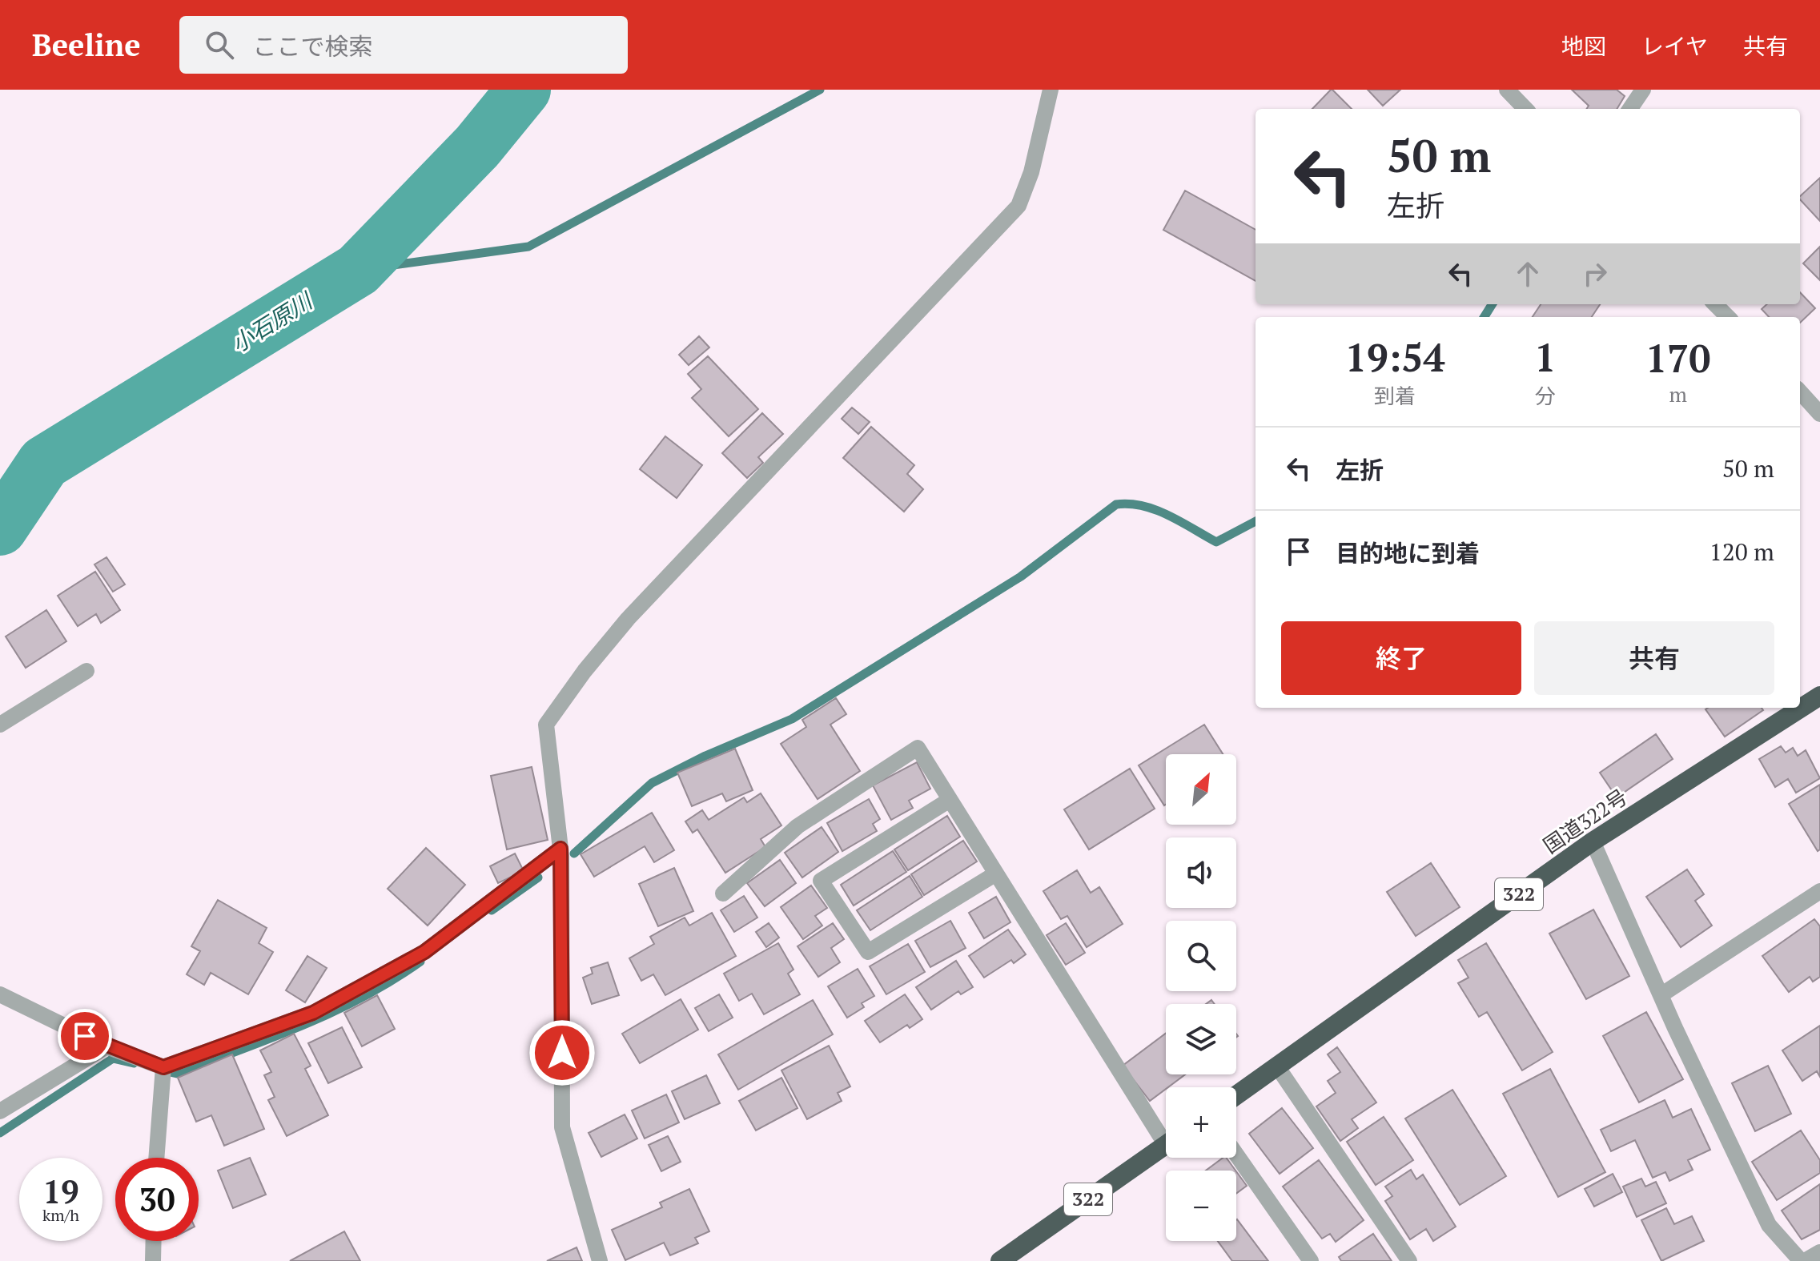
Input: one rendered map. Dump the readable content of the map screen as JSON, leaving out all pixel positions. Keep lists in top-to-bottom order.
{
  "streets": {
    "highway": ["国道322号", "322"]
  },
  "water": ["小石原川"],
  "north": "top right",
  "page": {
    "header": "Beeline",
    "search": "ここで検索",
    "nav": ["地図", "レイヤ", "共有"],
    "turn": ["50 m", "左折"],
    "eta": [
      "19:54",
      "到着",
      "1",
      "分",
      "170",
      "m"
    ],
    "list": [
      {
        "name": "左折",
        "value": "50 m"
      },
      {
        "name": "目的地に到着",
        "value": "120 m"
      }
    ],
    "buttons": ["終了", "共有"],
    "map_buttons": ["+", "−"],
    "speed": "19 km/h",
    "limit": "30"
  }
}
